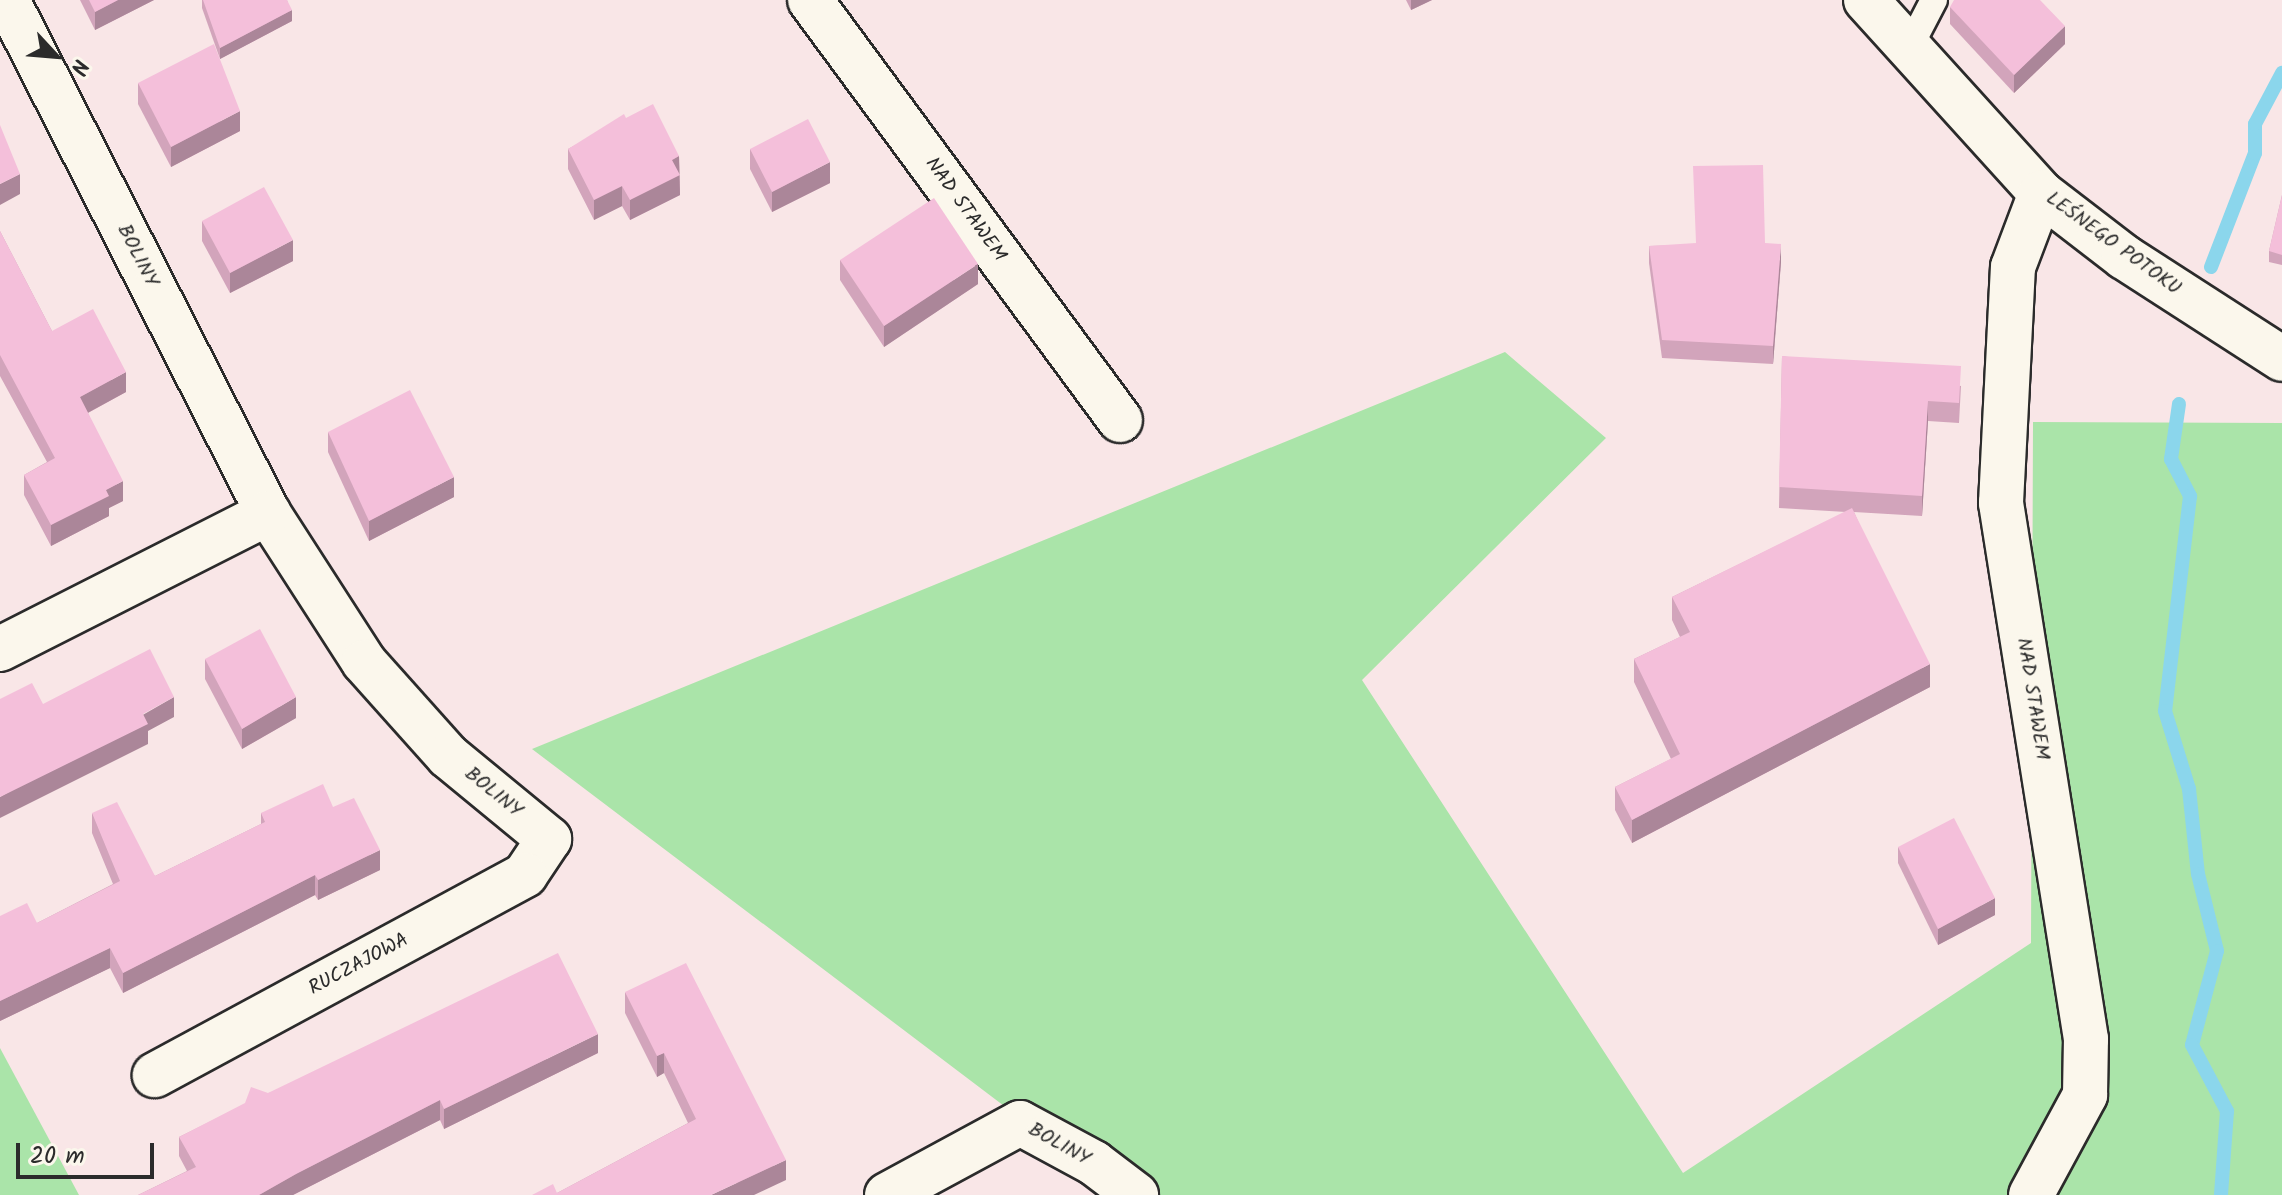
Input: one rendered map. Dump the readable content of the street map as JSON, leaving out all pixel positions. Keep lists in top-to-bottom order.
{
  "streets": {
    "street": [
      "NAD STAWEM",
      "LEŚNEGO POTOKU",
      "BOLINY",
      "RUCZAJOWA"
    ]
  },
  "crossings": [
    ["NAD STAWEM", "LEŚNEGO POTOKU"],
    ["BOLINY", "RUCZAJOWA"]
  ],
  "scale_bar": "20 m",
  "north": "bottom right"
}
